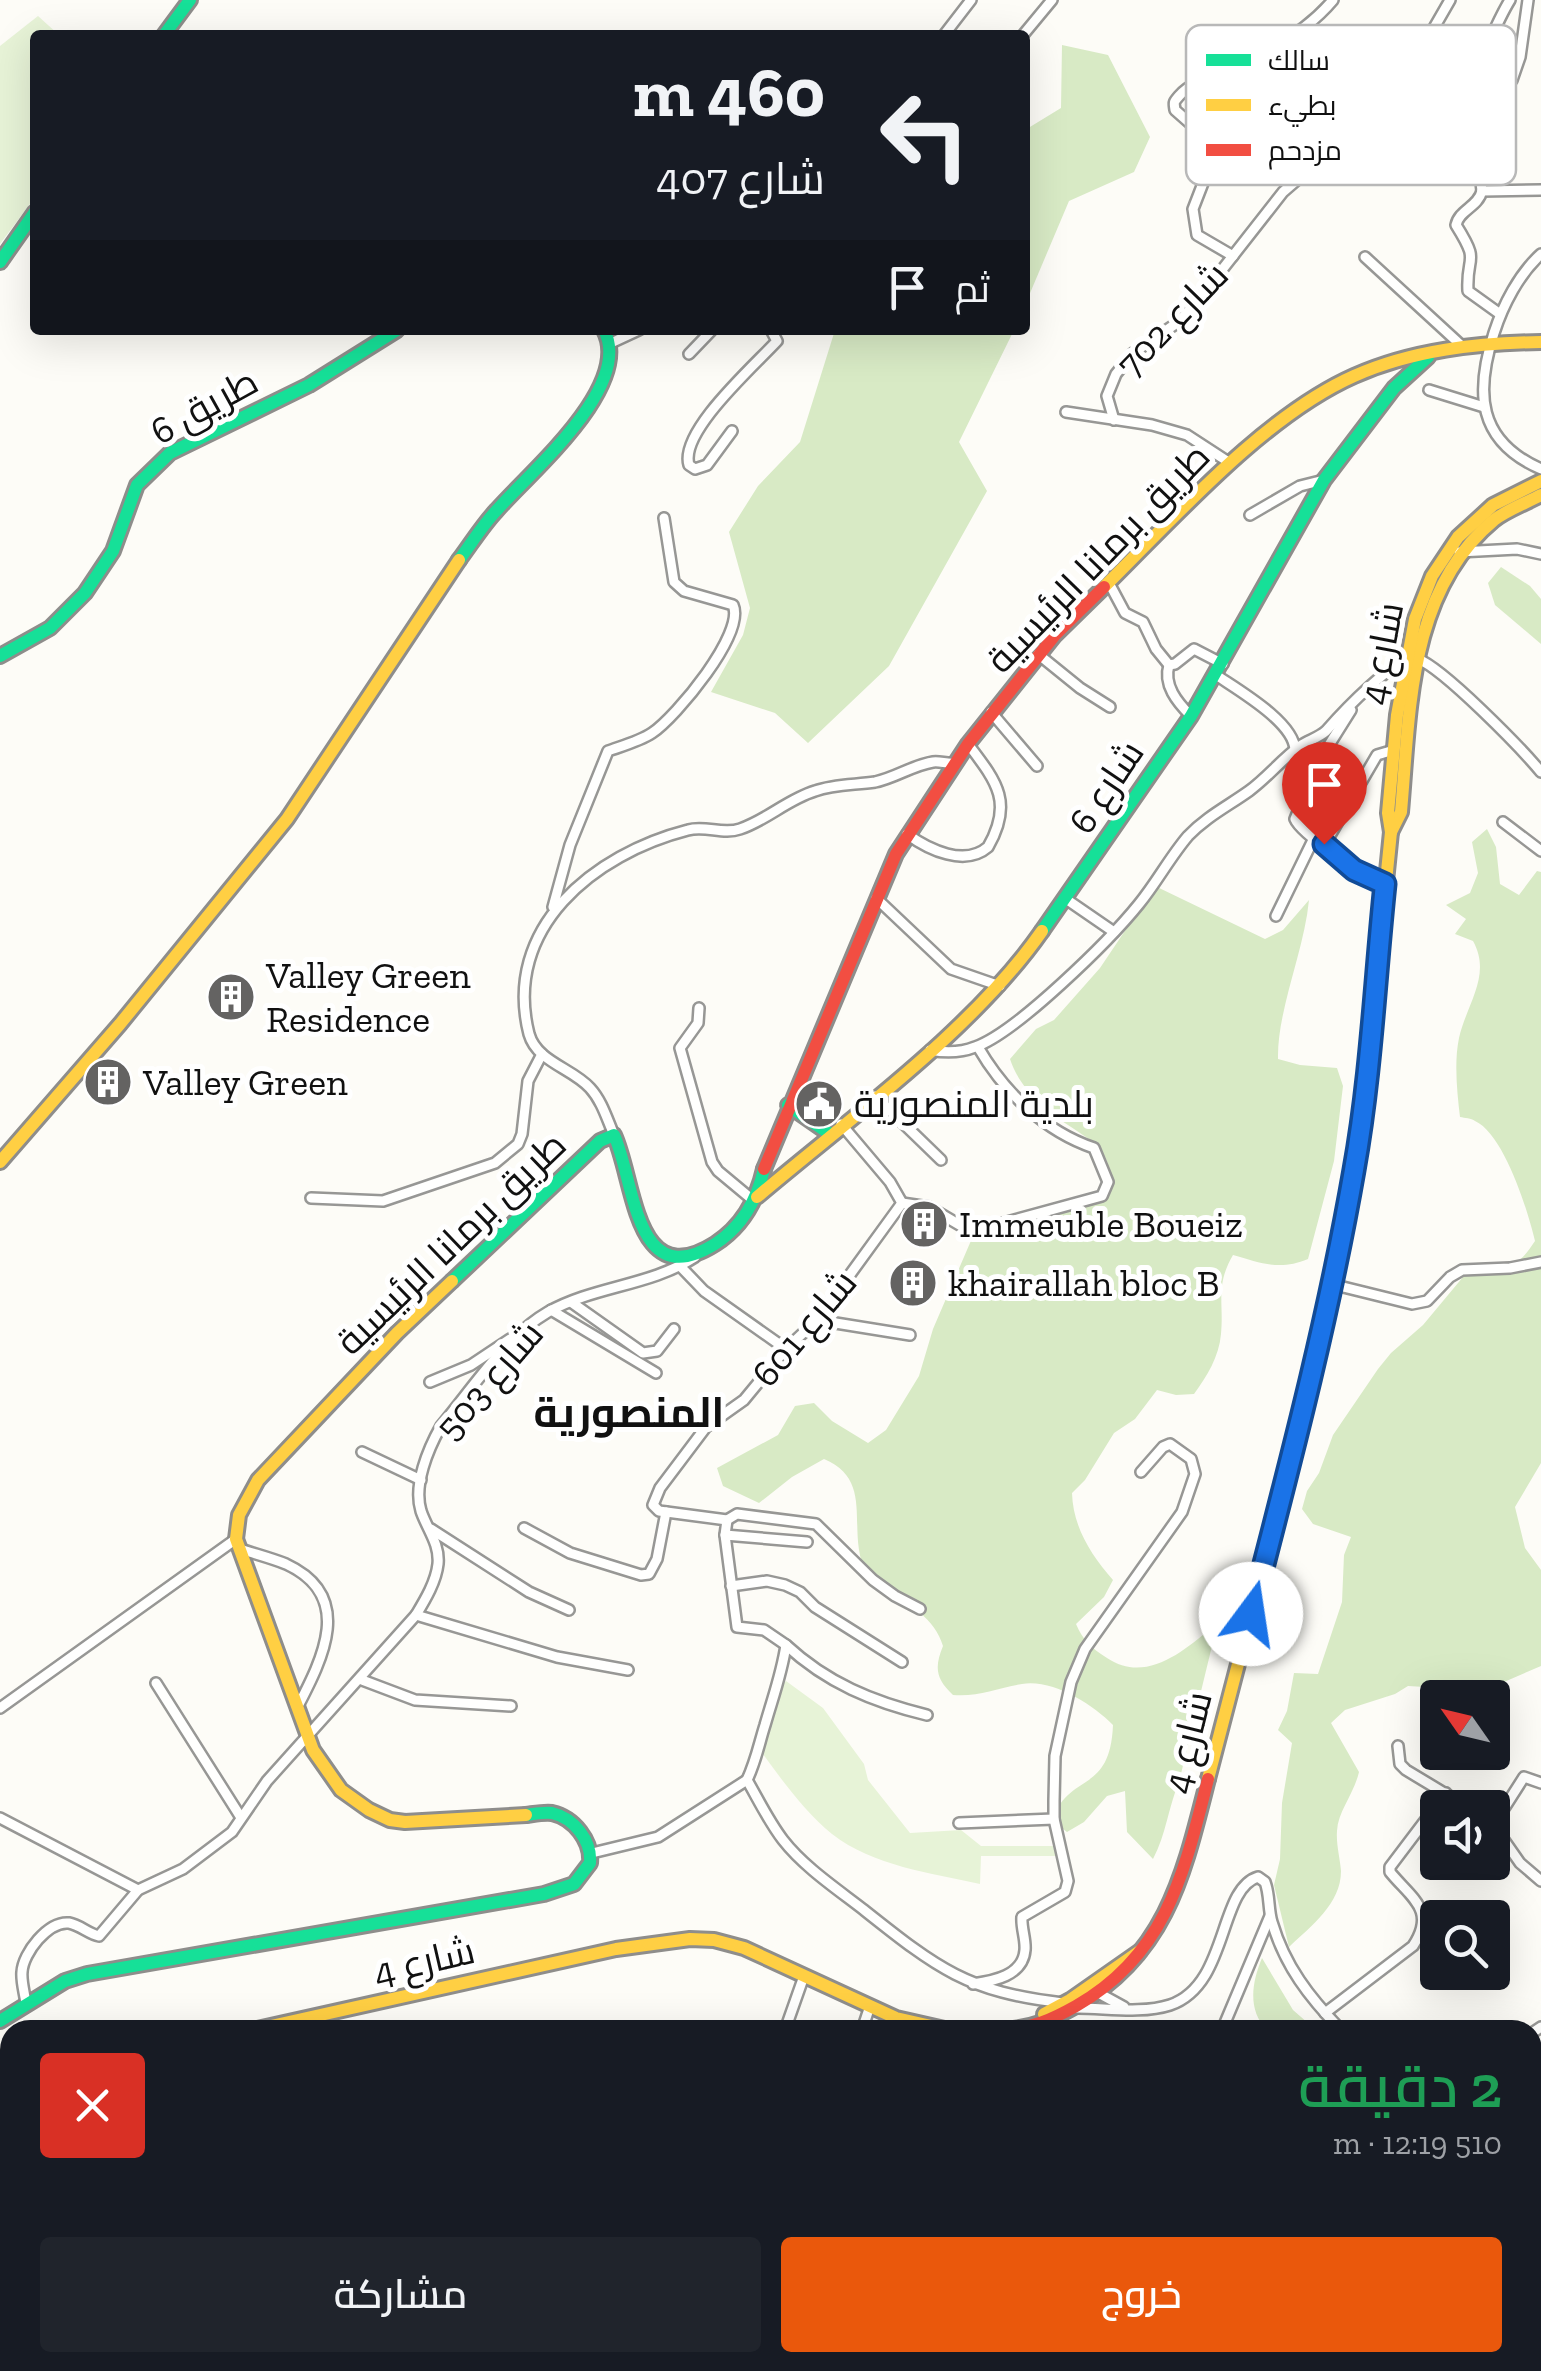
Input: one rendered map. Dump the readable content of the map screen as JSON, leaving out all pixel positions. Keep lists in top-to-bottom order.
{
  "streets": {
    "street": [
      "شارع 702",
      "طريق 6",
      "طريق برمانا الرئيسية",
      "شارع 4",
      "شارع 6",
      "شارع 601",
      "شارع 503"
    ]
  },
  "crossings": [
    ["طريق برمانا الرئيسية", "شارع 6"],
    ["طريق برمانا الرئيسية", "شارع 503"]
  ],
  "districts": ["المنصورية"],
  "places": {
    "building": [
      "Valley Green Residence",
      "Valley Green",
      "Immeuble Boueiz",
      "khairallah bloc B"
    ],
    "public building": ["بلدية المنصورية"]
  },
  "legend": ["سالك", "بطيء", "مزدحم"],
  "north": "top left",
  "page": {
    "turn": ["460 m", "شارع 407"],
    "then": "ثم",
    "heading": ["2 دقيقة", "510 m · 12:19"],
    "buttons": ["خروج", "مشاركة"]
  }
}
